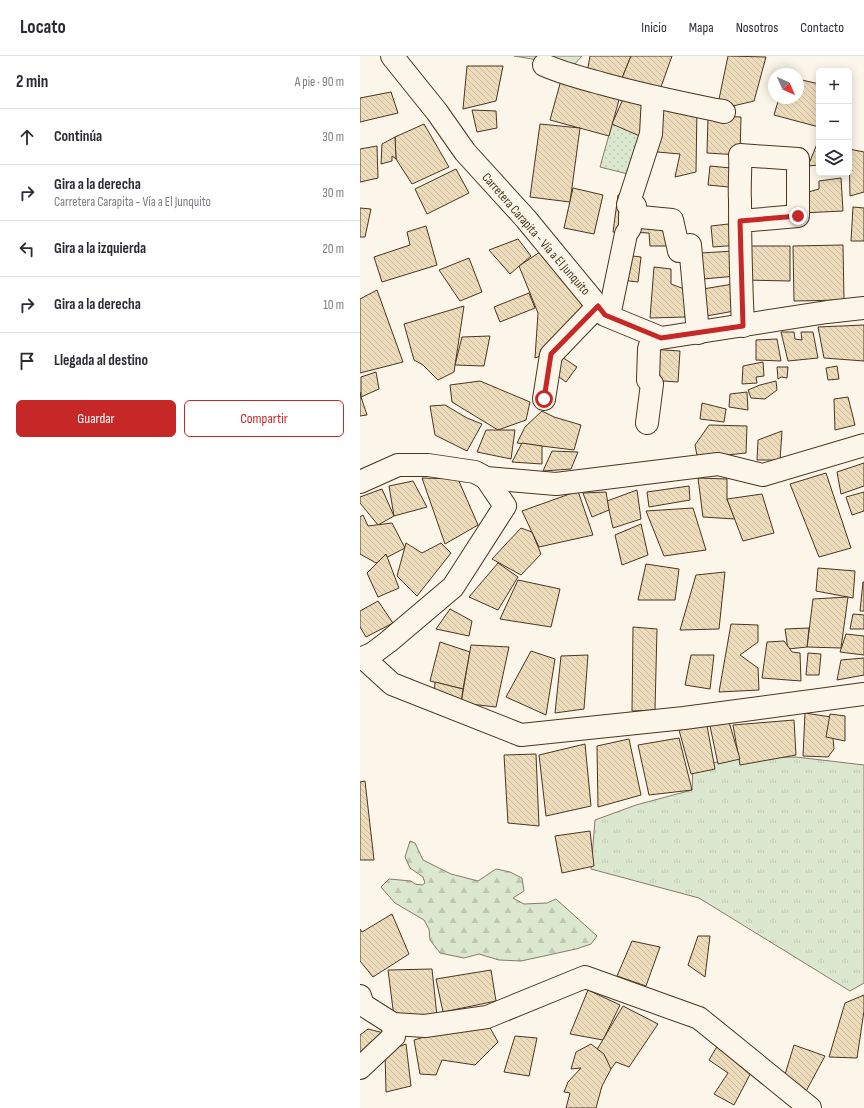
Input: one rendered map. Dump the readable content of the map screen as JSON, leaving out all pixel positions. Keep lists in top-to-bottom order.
{
  "streets": {
    "street": ["Carretera Carapita - Vía a El Junquito"]
  },
  "north": "bottom right",
  "page": {
    "header": "Locato",
    "nav": [
      "Inicio",
      "Mapa",
      "Nosotros",
      "Contacto"
    ],
    "heading": ["2 min", "A pie · 90 m"],
    "map_buttons": ["+", "−"],
    "list": [
      ["Continúa", "30 m"],
      ["Gira a la derecha", "Carretera Carapita - Vía a El Junquito", "30 m"],
      ["Gira a la izquierda", "20 m"],
      ["Gira a la derecha", "10 m"],
      "Llegada al destino"
    ],
    "buttons": ["Guardar", "Compartir"]
  }
}
